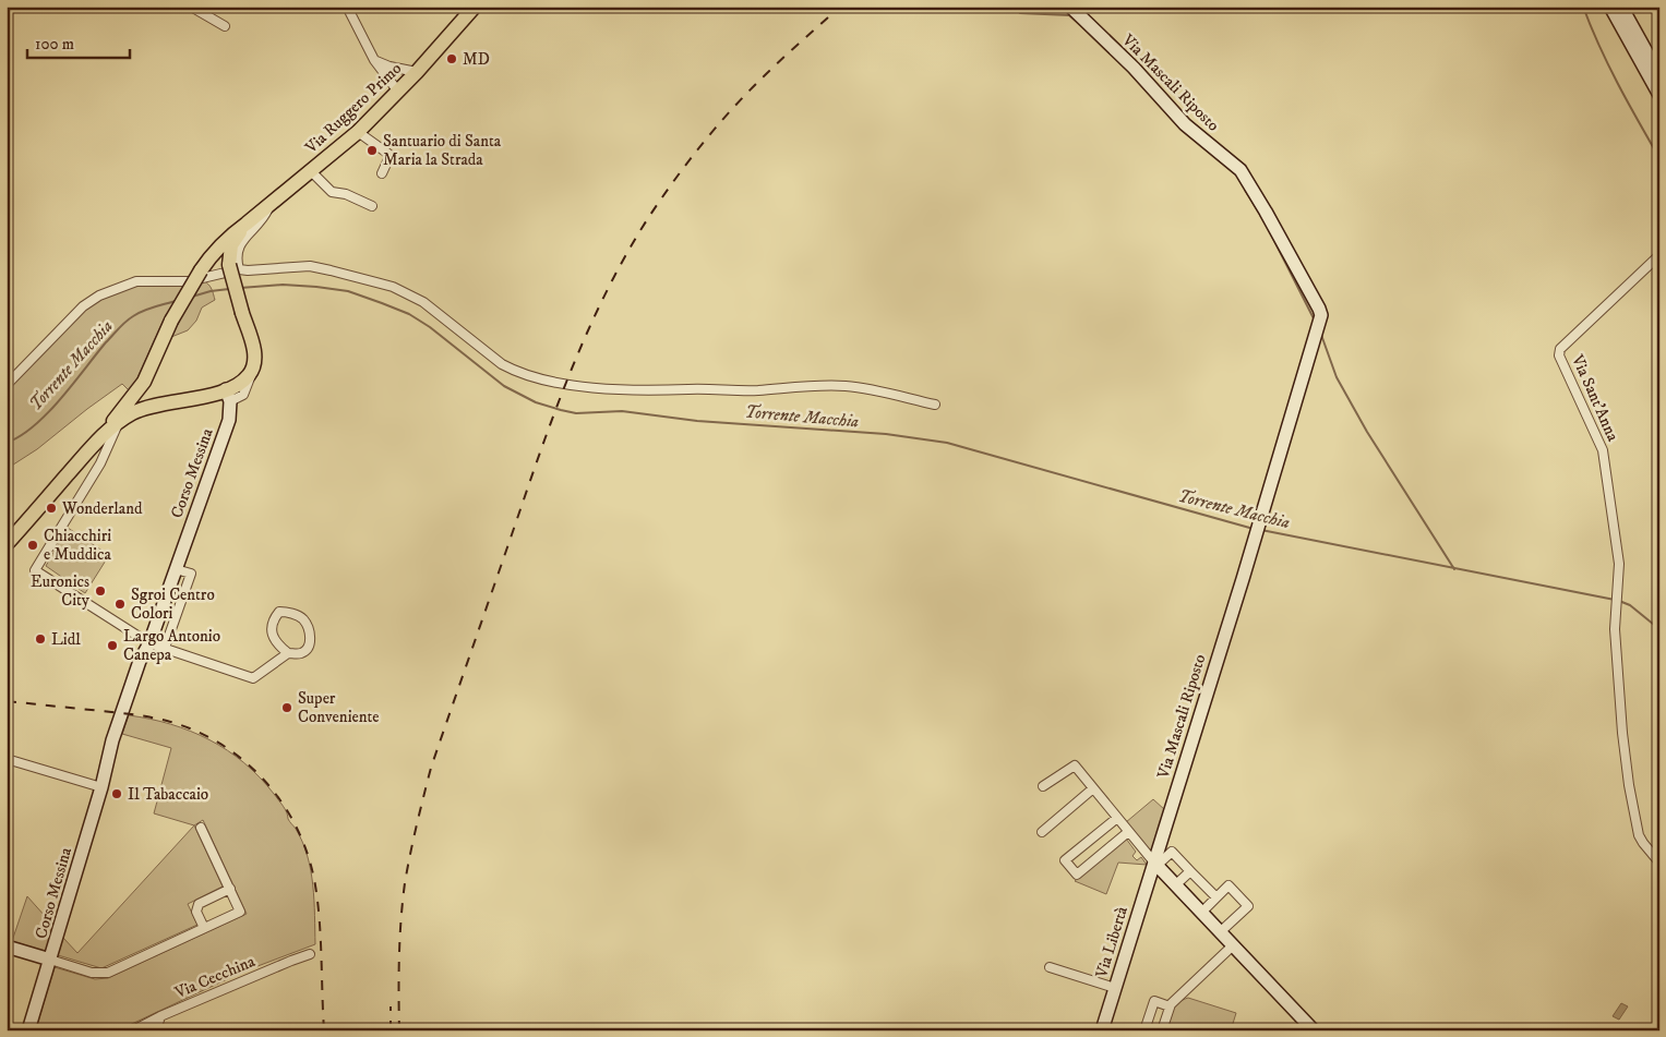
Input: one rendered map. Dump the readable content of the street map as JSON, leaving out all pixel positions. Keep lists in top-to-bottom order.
{
  "streets": {
    "main road": ["Via Ruggero Primo"],
    "street": [
      "Via Mascali Riposto",
      "Via Sant'Anna",
      "Corso Messina",
      "Via Libertà",
      "Via Cecchina"
    ]
  },
  "crossings": [
    ["Via Mascali Riposto", "Via Libertà"]
  ],
  "water": ["Torrente Macchia"],
  "places": [
    "MD",
    "Santuario di Santa Maria la Strada",
    "Wonderland",
    "Chiacchiri e Muddica",
    "Euronics City",
    "Sgroi Centro Colori",
    "Lidl",
    "Largo Antonio Canepa",
    "Super Conveniente",
    "Il Tabaccaio"
  ],
  "scale_bar": "100 m"
}
